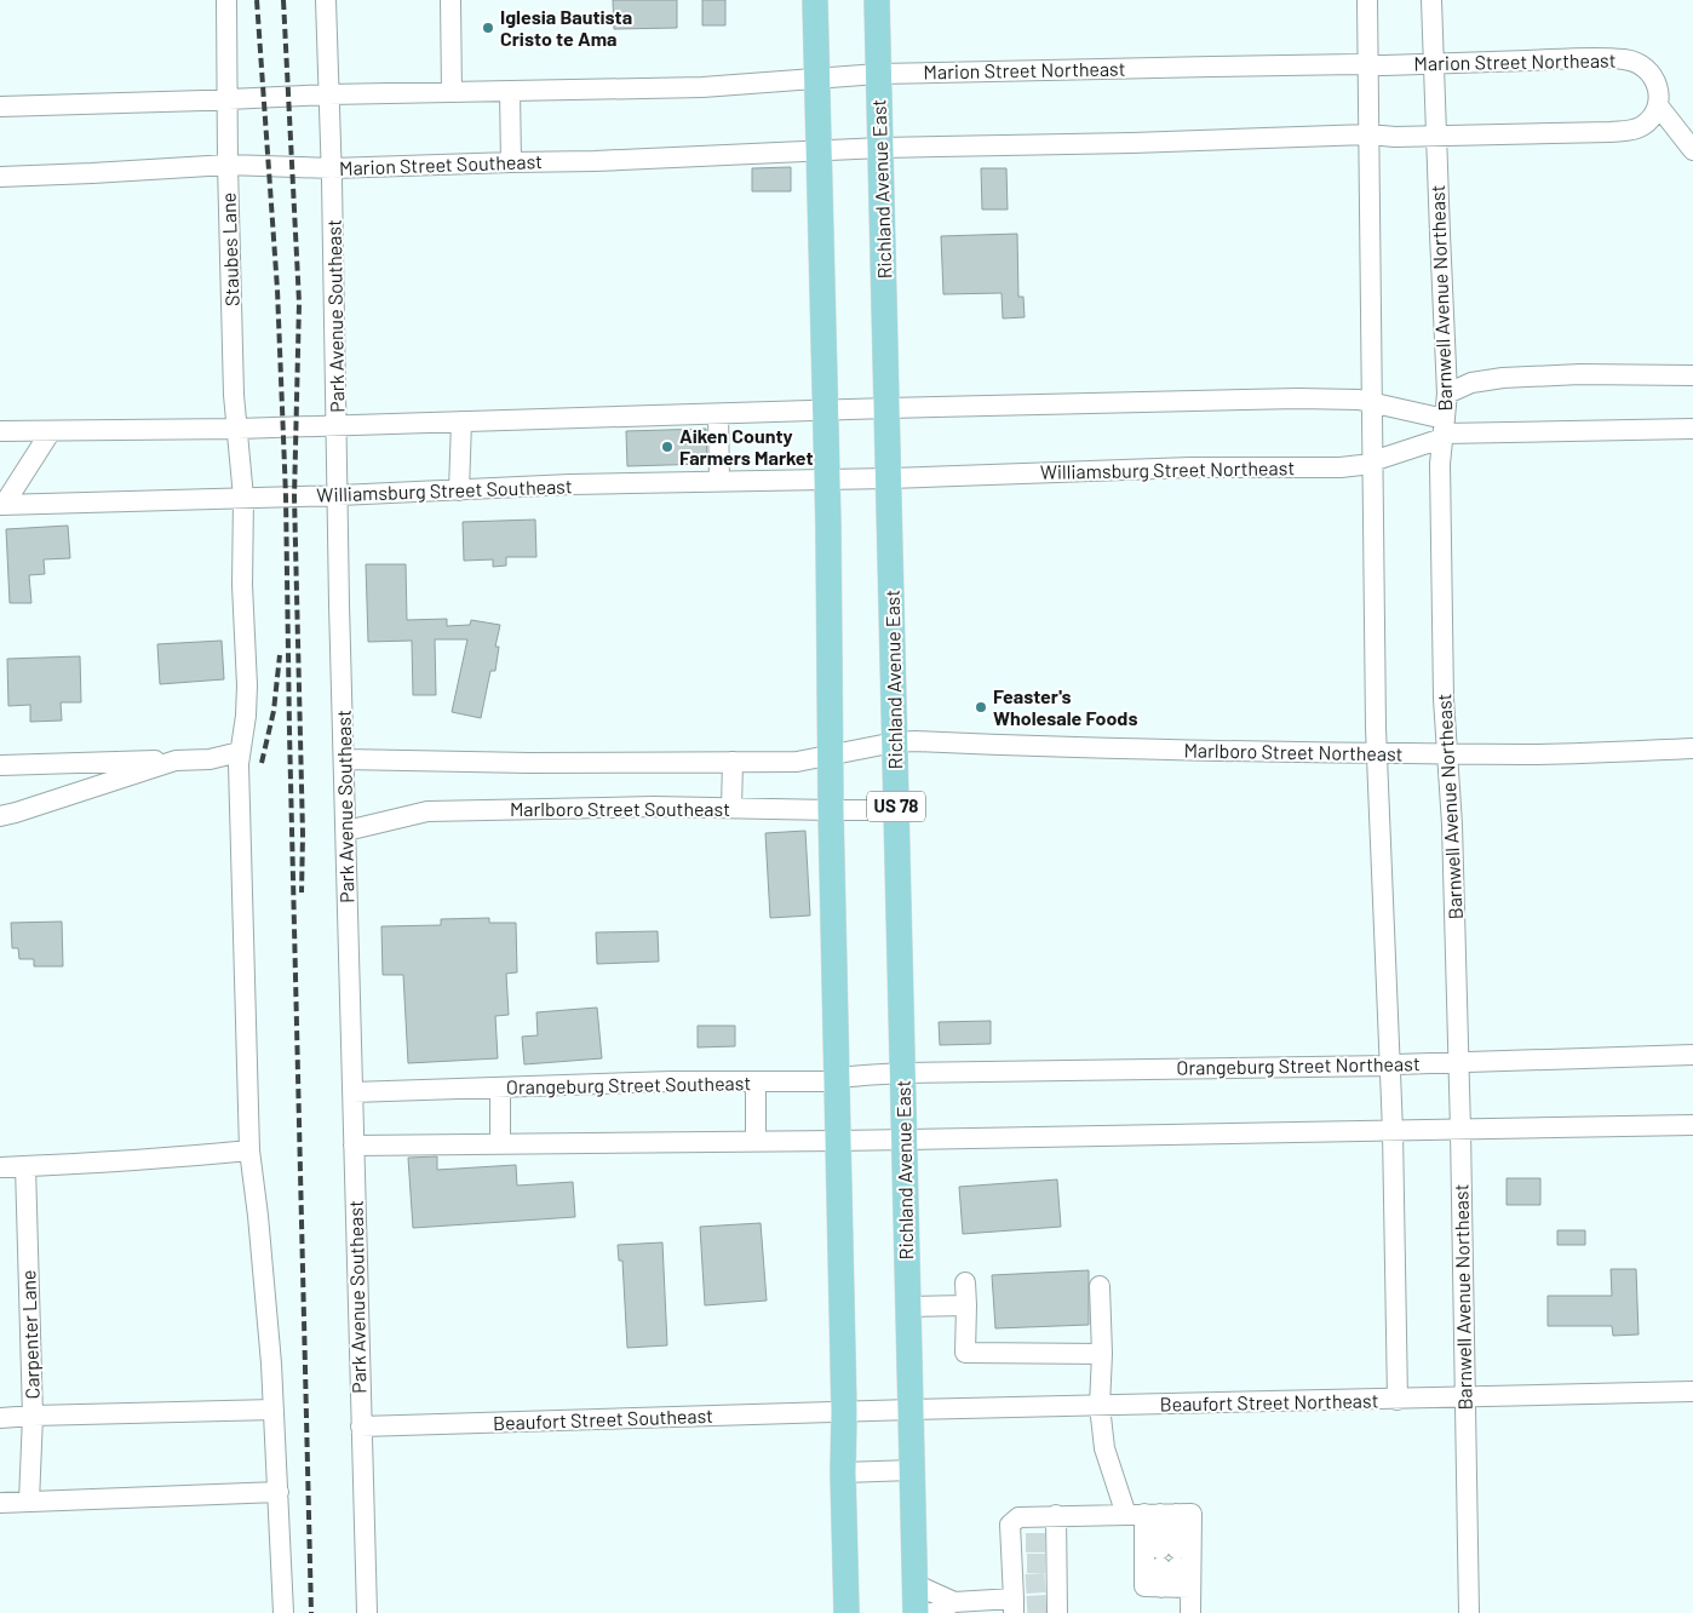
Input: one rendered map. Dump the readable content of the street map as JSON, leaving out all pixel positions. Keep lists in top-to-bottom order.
{
  "streets": {
    "main road": ["Richland Avenue East", "US 78"],
    "street": [
      "Marion Street Northeast",
      "Marion Street Southeast",
      "Staubes Lane",
      "Barnwell Avenue Northeast",
      "Park Avenue Southeast",
      "Williamsburg Street Northeast",
      "Williamsburg Street Southeast",
      "Marlboro Street Northeast",
      "Marlboro Street Southeast",
      "Orangeburg Street Northeast",
      "Orangeburg Street Southeast",
      "Carpenter Lane",
      "Beaufort Street Northeast",
      "Beaufort Street Southeast"
    ]
  },
  "crossings": [
    ["Marion Street Northeast", "Richland Avenue East"],
    ["Marion Street Northeast", "Barnwell Avenue Northeast"],
    ["Marion Street Southeast", "Richland Avenue East"],
    ["Marion Street Southeast", "Staubes Lane"],
    ["Marion Street Southeast", "Park Avenue Southeast"],
    ["Richland Avenue East", "Williamsburg Street Northeast"],
    ["Richland Avenue East", "Williamsburg Street Southeast"],
    ["Richland Avenue East", "Marlboro Street Northeast"],
    ["Richland Avenue East", "Marlboro Street Southeast"],
    ["Richland Avenue East", "Orangeburg Street Northeast"],
    ["Richland Avenue East", "Orangeburg Street Southeast"],
    ["Richland Avenue East", "Beaufort Street Northeast"],
    ["Staubes Lane", "Williamsburg Street Southeast"],
    ["Barnwell Avenue Northeast", "Williamsburg Street Northeast"],
    ["Barnwell Avenue Northeast", "Marlboro Street Northeast"],
    ["Barnwell Avenue Northeast", "Orangeburg Street Northeast"],
    ["Barnwell Avenue Northeast", "Beaufort Street Northeast"],
    ["Park Avenue Southeast", "Williamsburg Street Southeast"],
    ["Park Avenue Southeast", "Marlboro Street Southeast"],
    ["Park Avenue Southeast", "Orangeburg Street Southeast"],
    ["Park Avenue Southeast", "Beaufort Street Southeast"],
    ["Williamsburg Street Northeast", "Williamsburg Street Southeast"],
    ["Orangeburg Street Northeast", "Orangeburg Street Southeast"],
    ["Beaufort Street Northeast", "Beaufort Street Southeast"]
  ],
  "places": ["Iglesia Bautista Cristo te Ama", "Aiken County Farmers Market", "Feaster's Wholesale Foods"]
}
